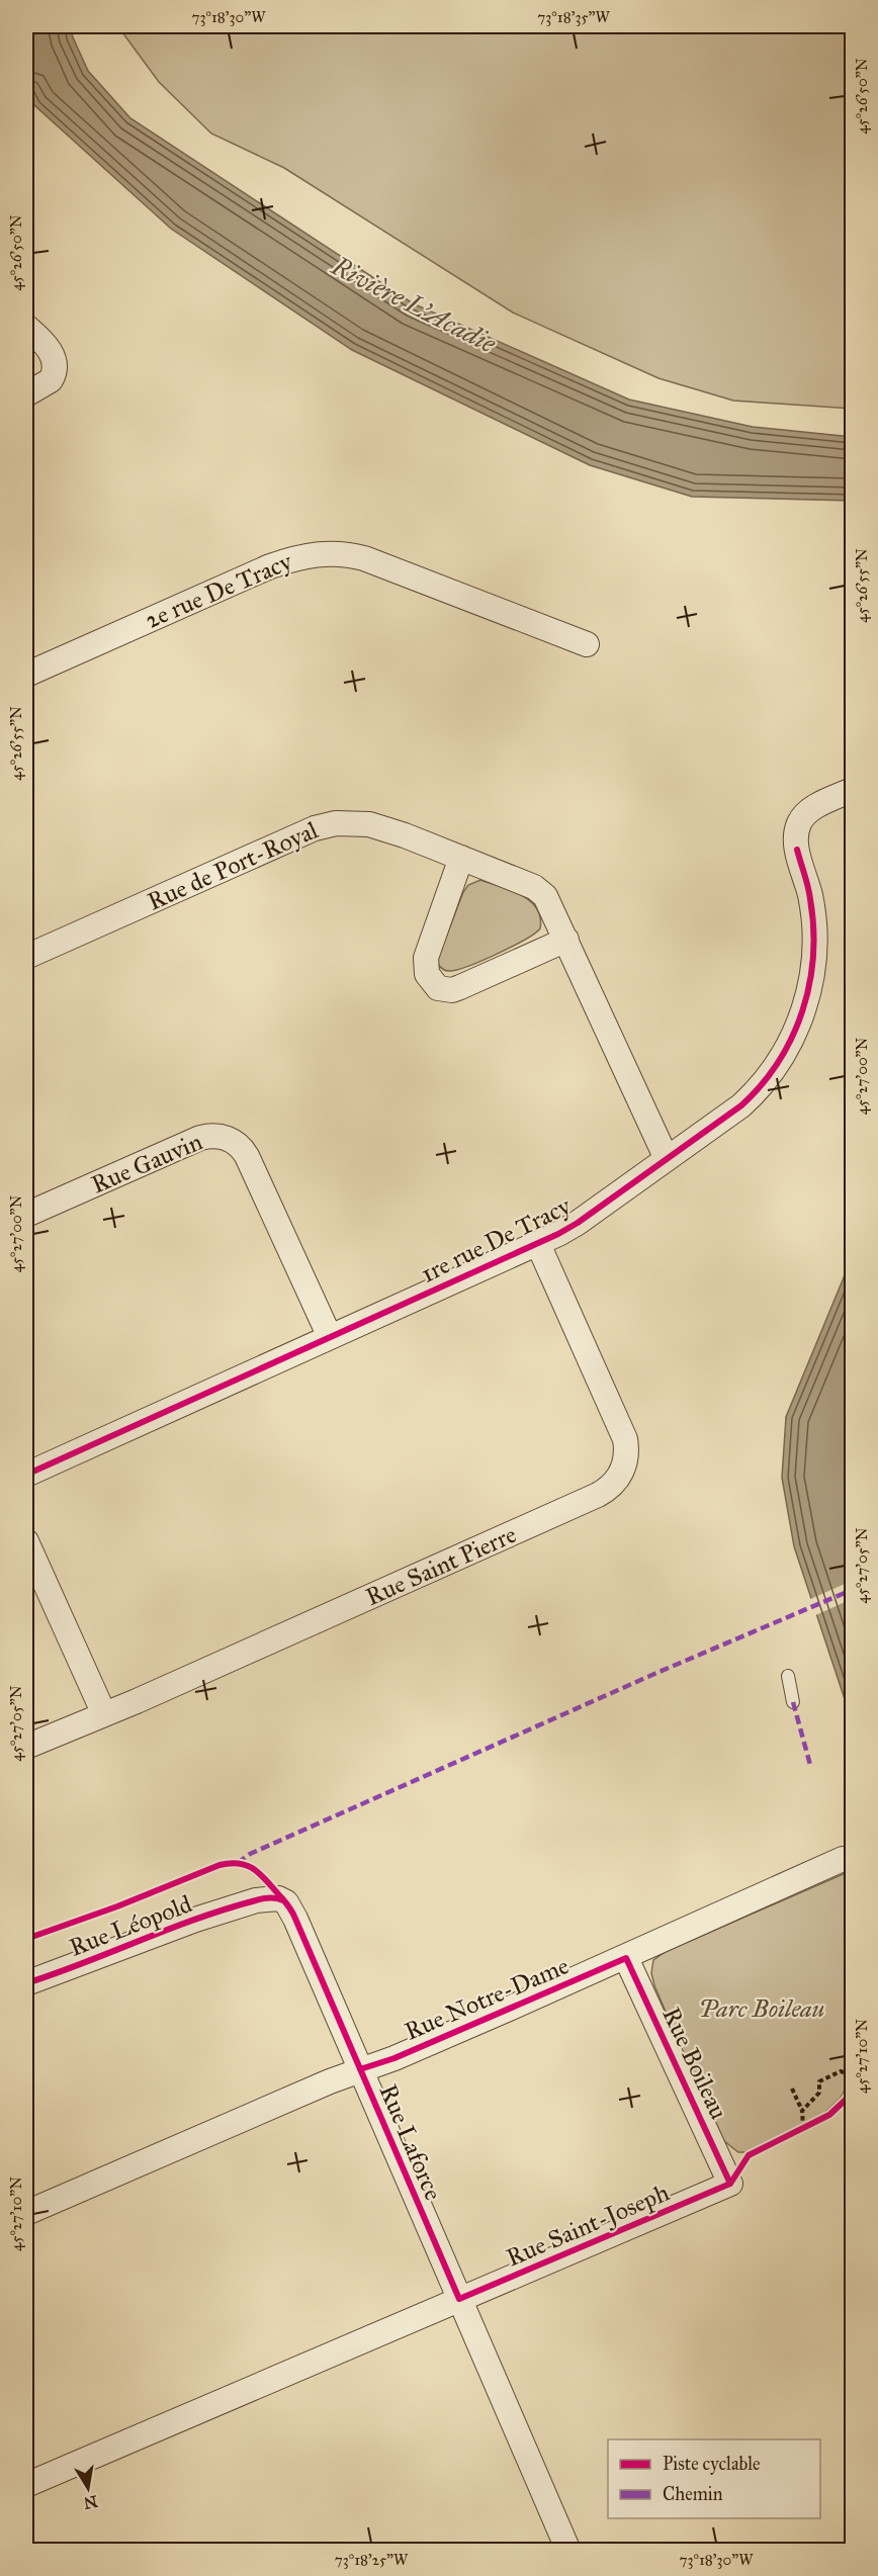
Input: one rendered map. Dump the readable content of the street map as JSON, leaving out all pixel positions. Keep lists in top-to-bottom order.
{
  "streets": {
    "street": [
      "2e rue De Tracy",
      "Rue de Port-Royal",
      "Rue Gauvin",
      "1re rue De Tracy",
      "Rue Saint Pierre",
      "Rue Léopold",
      "Rue Notre-Dame",
      "Rue Boileau",
      "Rue Laforce",
      "Rue Saint-Joseph"
    ]
  },
  "crossings": [
    ["Rue de Port-Royal", "1re rue De Tracy"],
    ["Rue Gauvin", "1re rue De Tracy"],
    ["1re rue De Tracy", "Rue Saint Pierre"],
    ["Rue Léopold", "Rue Laforce"],
    ["Rue Notre-Dame", "Rue Boileau"],
    ["Rue Notre-Dame", "Rue Laforce"],
    ["Rue Boileau", "Rue Saint-Joseph"],
    ["Rue Laforce", "Rue Saint-Joseph"]
  ],
  "water": ["Rivière L'Acadie"],
  "parks": ["Parc Boileau"],
  "legend": ["Piste cyclable", "Chemin"],
  "north": "bottom",
  "coordinates": [
    "73°18'30\"W",
    "73°18'35\"W",
    "45°26'50\"N",
    "45°26'55\"N",
    "45°27'00\"N",
    "45°27'05\"N",
    "45°27'10\"N",
    "73°18'25\"W"
  ]
}
